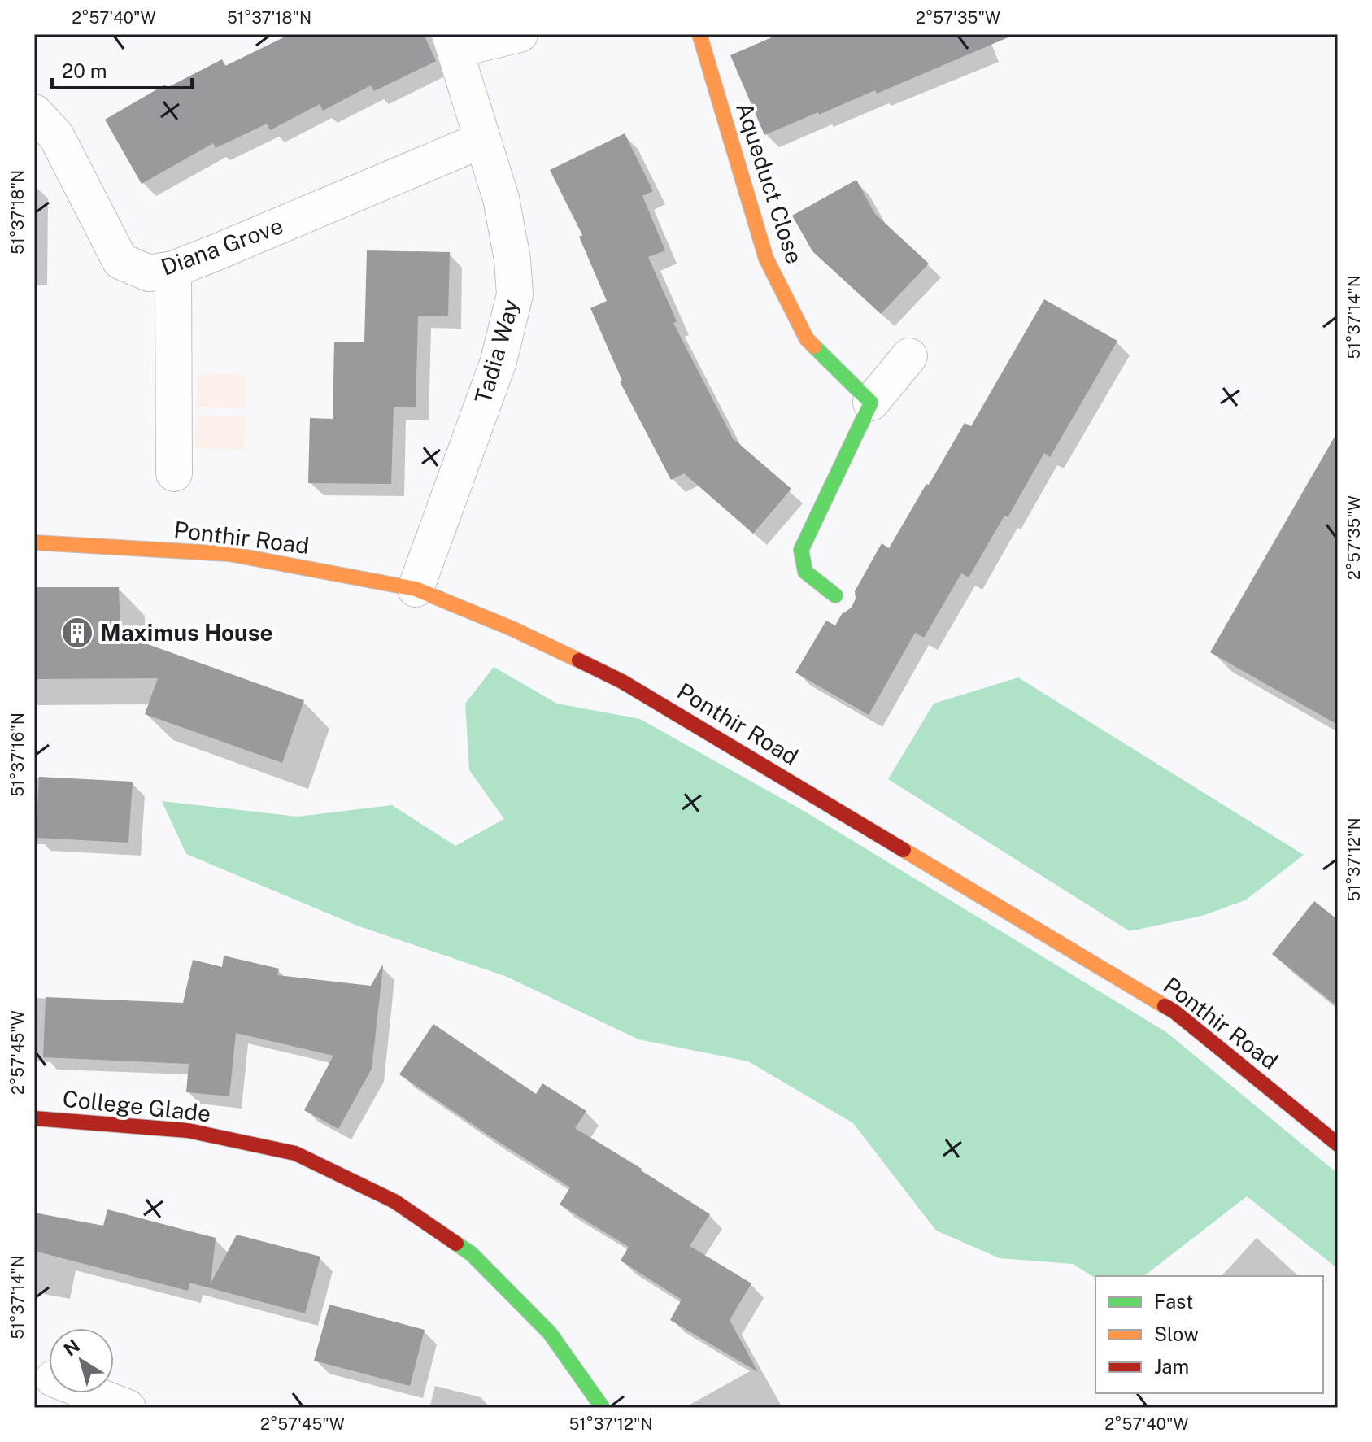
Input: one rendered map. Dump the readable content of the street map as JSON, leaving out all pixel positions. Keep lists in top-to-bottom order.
{
  "streets": {
    "main road": ["Aqueduct Close", "Ponthir Road", "College Glade"],
    "street": ["Diana Grove", "Tadia Way"]
  },
  "crossings": [
    ["Diana Grove", "Tadia Way"],
    ["Tadia Way", "Ponthir Road"]
  ],
  "places": {
    "building": ["Maximus House"]
  },
  "legend": ["Fast", "Slow", "Jam"],
  "scale_bar": "20 m",
  "north": "top left",
  "coordinates": [
    "2°57'40\"W",
    "51°37'18\"N",
    "2°57'35\"W",
    "51°37'14\"N",
    "51°37'16\"N",
    "51°37'12\"N",
    "2°57'45\"W"
  ]
}
